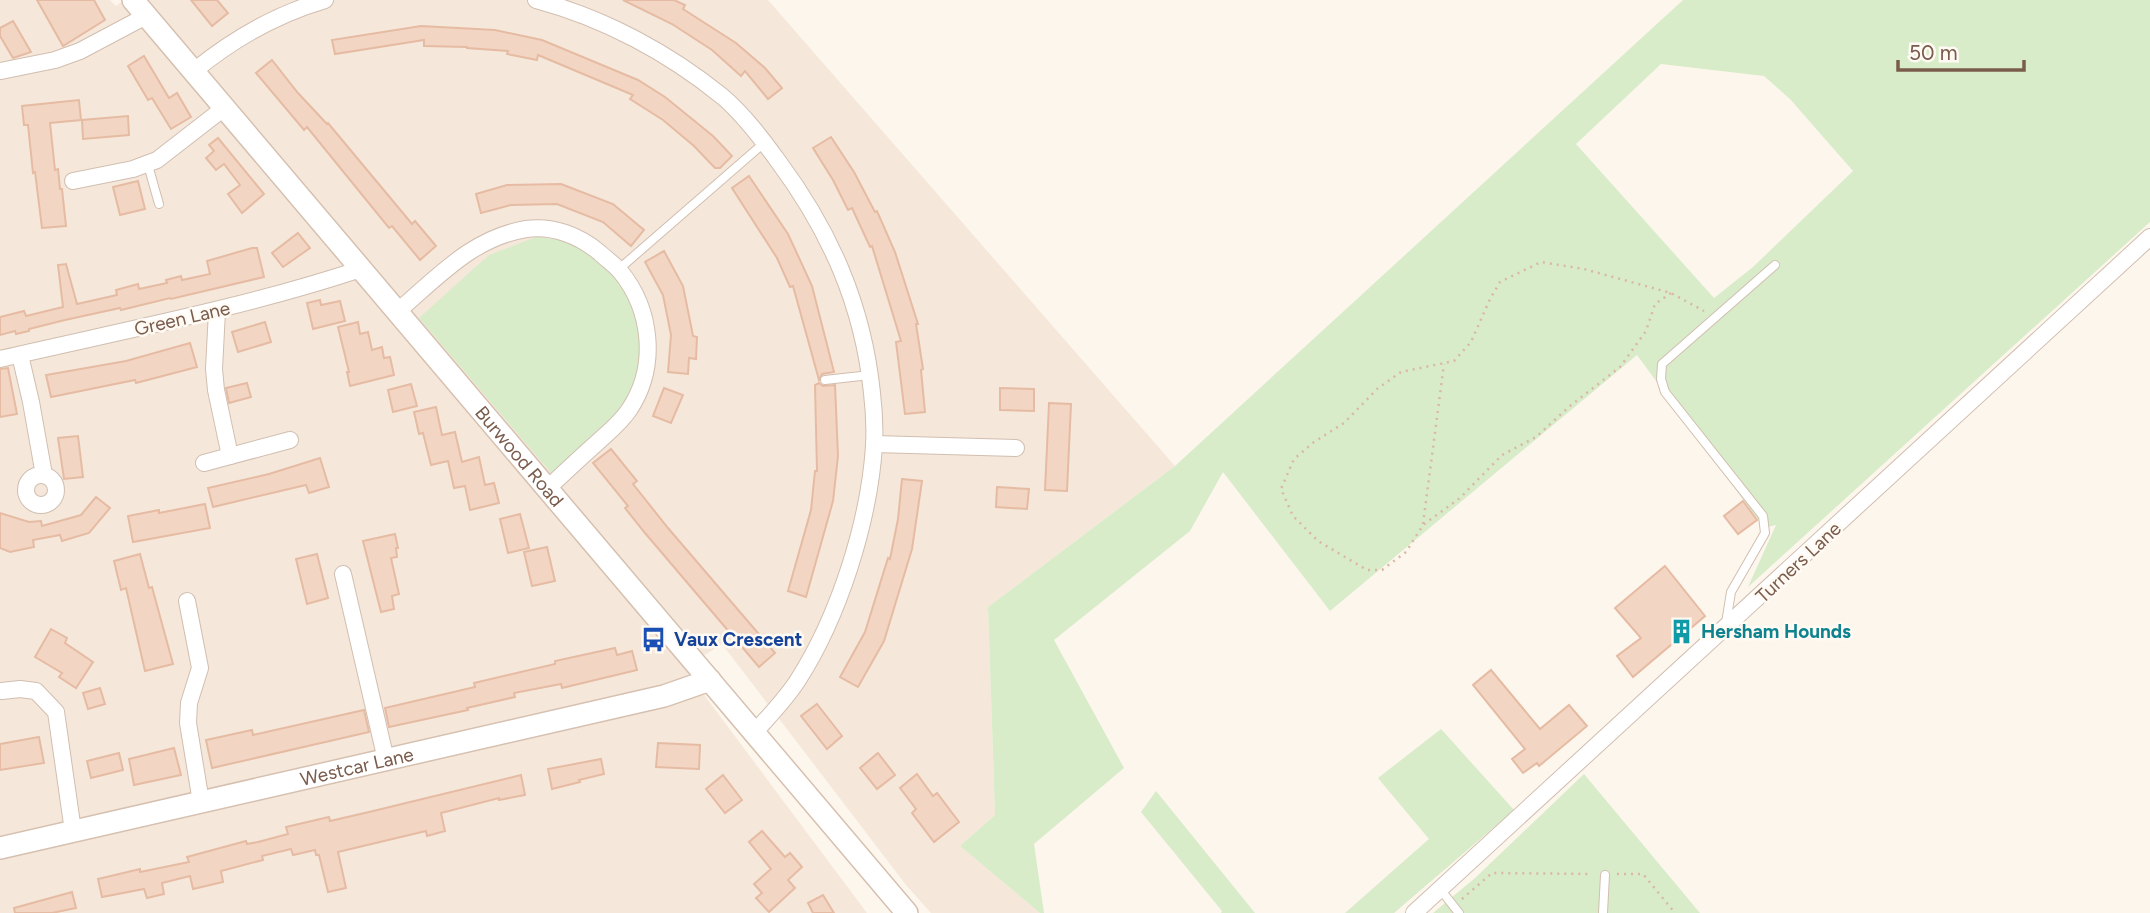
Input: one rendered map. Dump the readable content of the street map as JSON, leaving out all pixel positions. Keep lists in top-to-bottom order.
{
  "streets": {
    "street": [
      "Green Lane",
      "Burwood Road",
      "Turners Lane",
      "Westcar Lane"
    ]
  },
  "crossings": [
    ["Green Lane", "Burwood Road"],
    ["Burwood Road", "Westcar Lane"]
  ],
  "places": {
    "building": ["Hersham Hounds"],
    "bus stop": ["Vaux Crescent"]
  },
  "scale_bar": "50 m"
}
